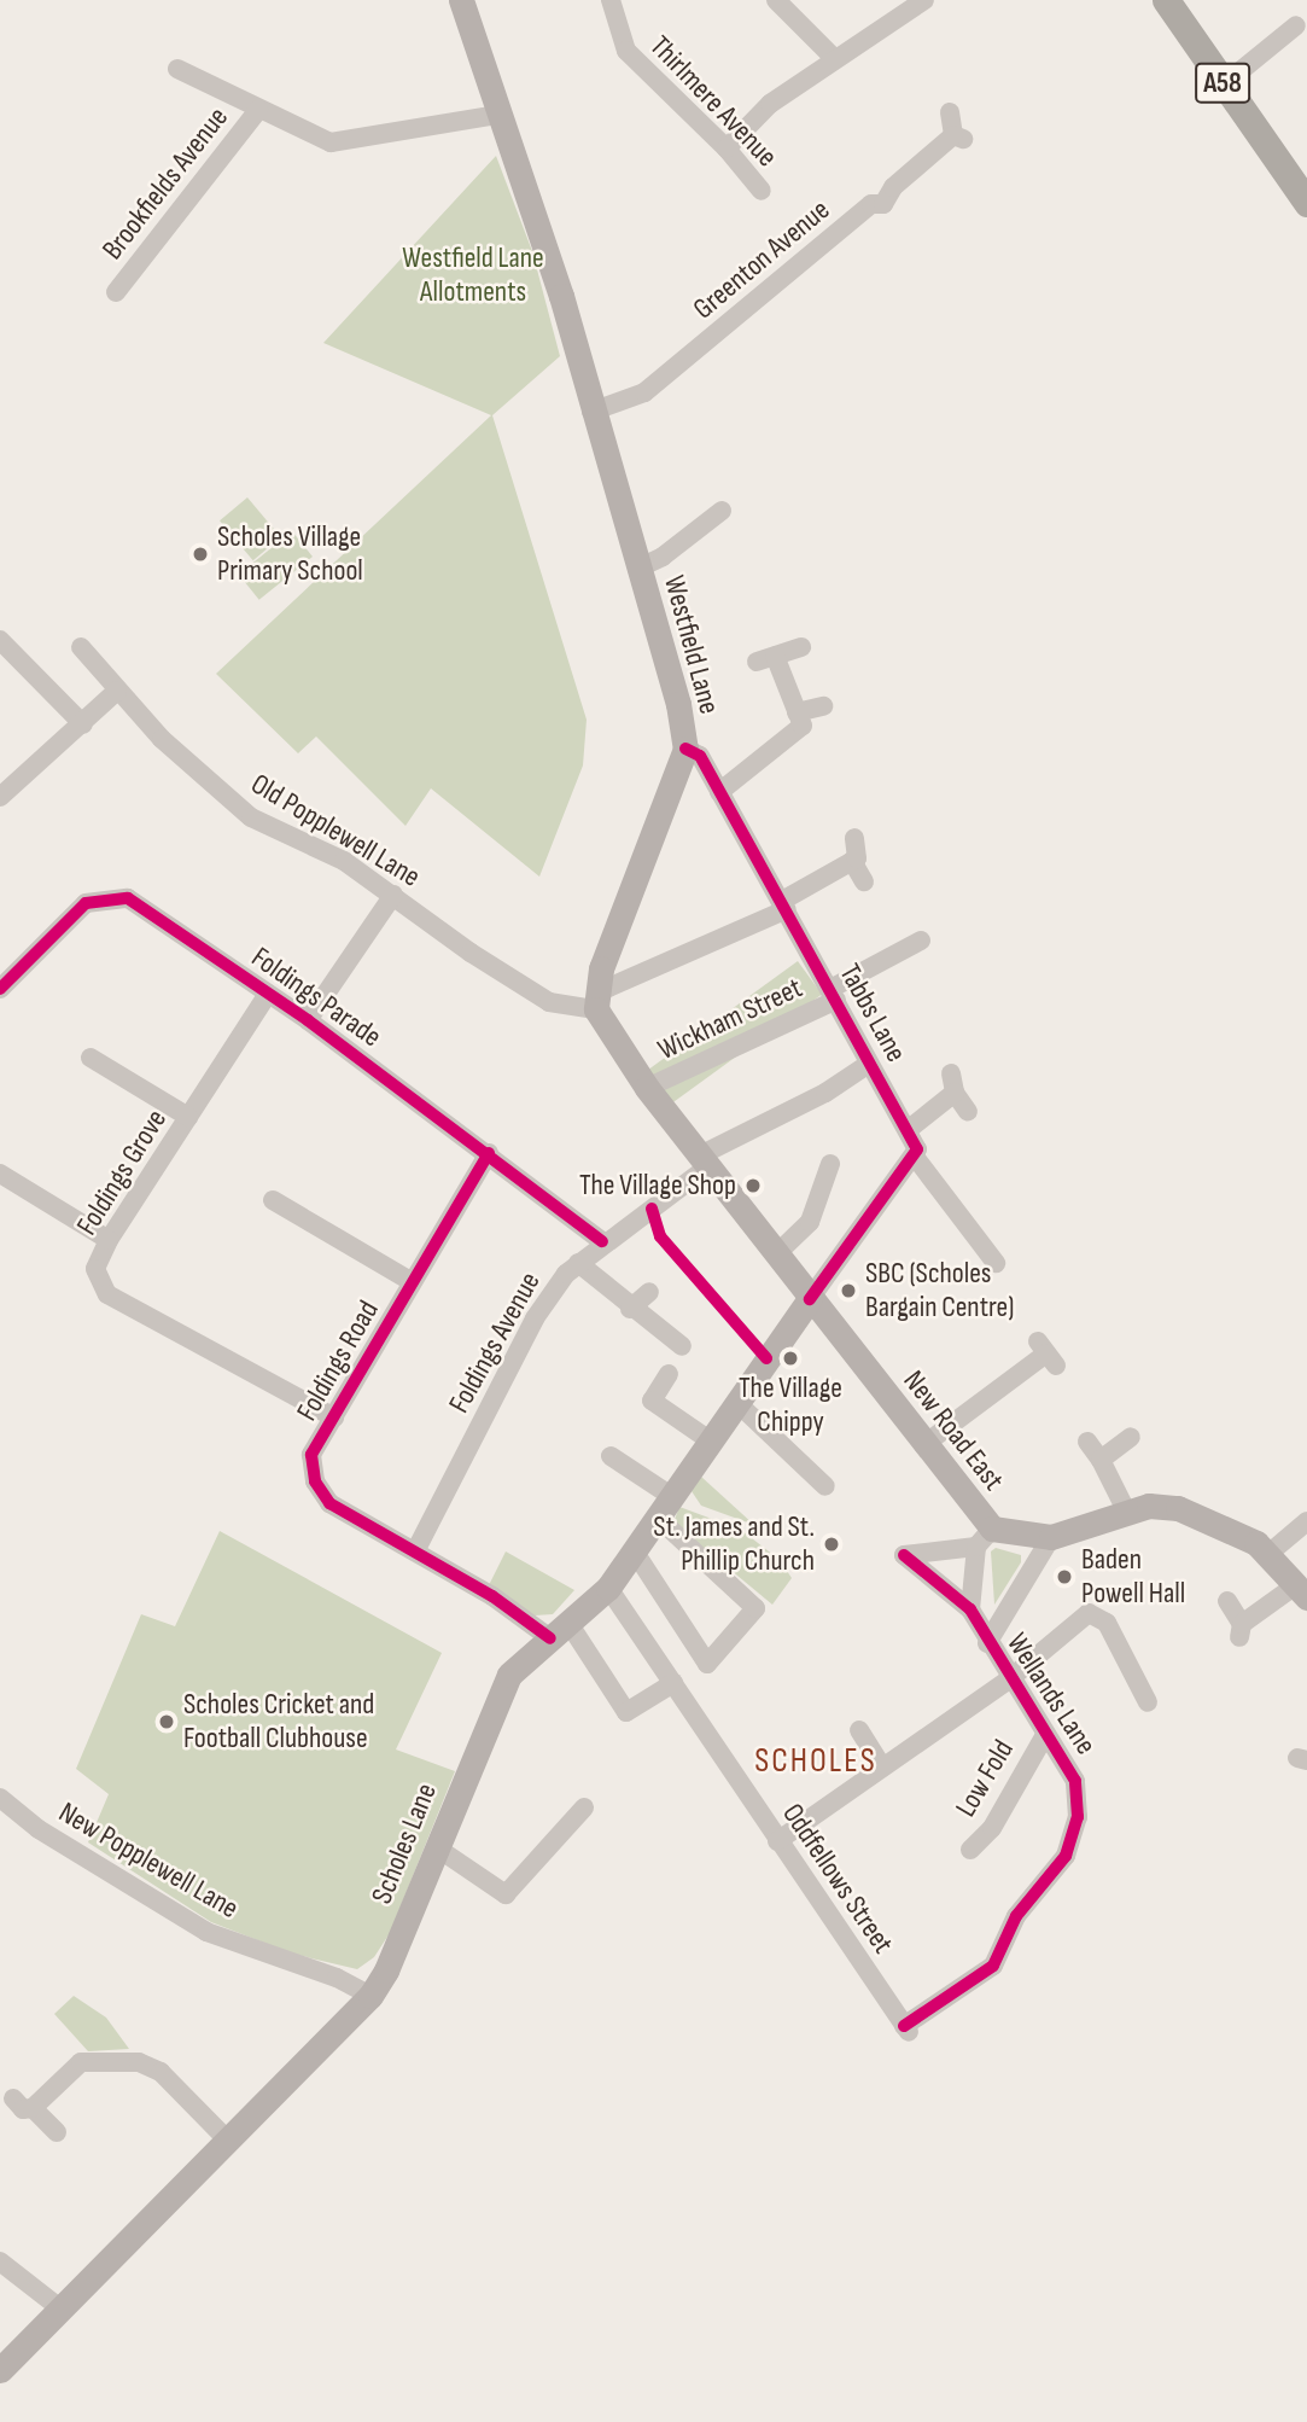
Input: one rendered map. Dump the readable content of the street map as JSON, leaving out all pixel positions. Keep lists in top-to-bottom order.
{
  "streets": {
    "highway": ["A58"],
    "main road": ["Westfield Lane", "New Road East", "Scholes Lane"],
    "street": [
      "Thirlmere Avenue",
      "Brookfields Avenue",
      "Greenton Avenue",
      "Old Popplewell Lane",
      "Foldings Parade",
      "Tabbs Lane",
      "Wickham Street",
      "Foldings Grove",
      "Foldings Avenue",
      "Foldings Road",
      "Wellands Lane",
      "Low Fold",
      "New Popplewell Lane",
      "Oddfellows Street"
    ]
  },
  "crossings": [
    ["Greenton Avenue", "Westfield Lane"],
    ["Westfield Lane", "Old Popplewell Lane"],
    ["Westfield Lane", "Tabbs Lane"],
    ["Old Popplewell Lane", "Foldings Parade"],
    ["Foldings Parade", "Foldings Grove"],
    ["Foldings Parade", "Foldings Avenue"],
    ["Foldings Parade", "Foldings Road"],
    ["Tabbs Lane", "Wickham Street"],
    ["Tabbs Lane", "Foldings Avenue"],
    ["Foldings Grove", "Foldings Road"],
    ["Foldings Avenue", "Foldings Road"],
    ["Foldings Road", "Scholes Lane"],
    ["New Road East", "Wellands Lane"],
    ["New Road East", "Scholes Lane"],
    ["Wellands Lane", "Low Fold"],
    ["Wellands Lane", "Oddfellows Street"],
    ["Scholes Lane", "New Popplewell Lane"],
    ["Scholes Lane", "Oddfellows Street"]
  ],
  "districts": ["SCHOLES"],
  "parks": ["Westfield Lane Allotments"],
  "places": [
    "Scholes Village Primary School",
    "The Village Shop",
    "SBC (Scholes Bargain Centre)",
    "The Village Chippy",
    "St. James and St. Phillip Church",
    "Baden Powell Hall",
    "Scholes Cricket and Football Clubhouse"
  ]
}
